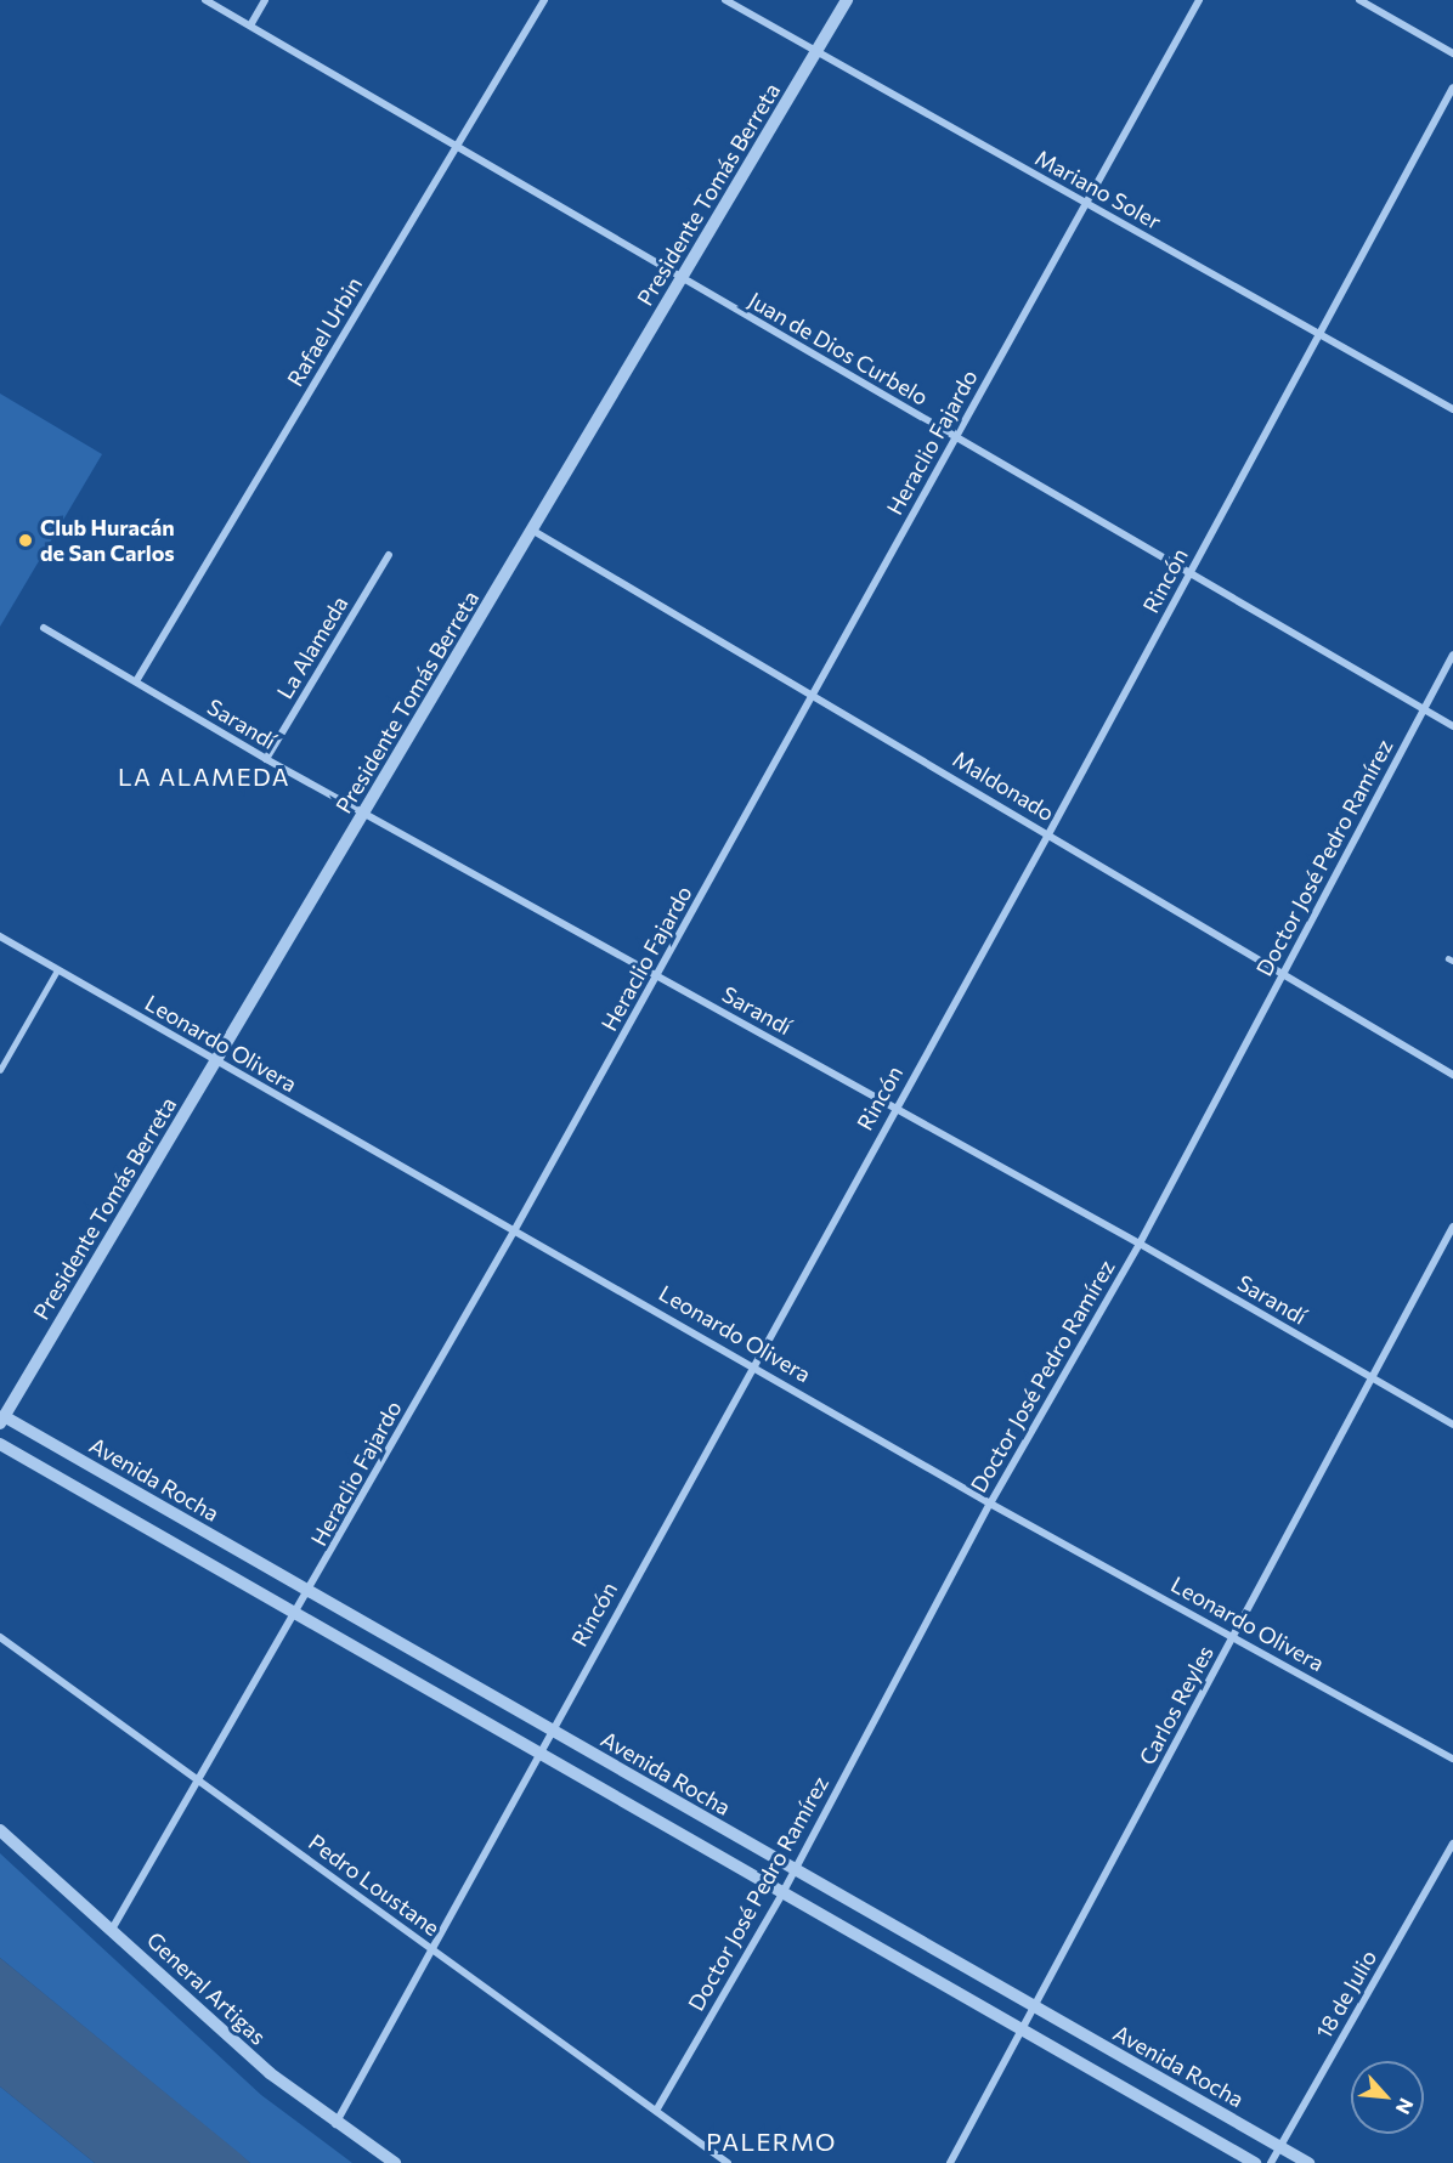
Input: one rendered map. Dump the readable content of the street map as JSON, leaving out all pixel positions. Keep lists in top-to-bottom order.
{
  "streets": {
    "street": [
      "Mariano Soler",
      "Presidente Tomás Berreta",
      "Rafael Urbin",
      "Juan de Dios Curbelo",
      "Heraclio Fajardo",
      "Rincón",
      "La Alameda",
      "Sarandí",
      "Maldonado",
      "Doctor José Pedro Ramírez",
      "Leonardo Olivera",
      "Avenida Rocha",
      "Carlos Reyles",
      "Pedro Loustane",
      "General Artigas",
      "18 de Julio"
    ]
  },
  "crossings": [
    ["Mariano Soler", "Presidente Tomás Berreta"],
    ["Mariano Soler", "Heraclio Fajardo"],
    ["Mariano Soler", "Rincón"],
    ["Presidente Tomás Berreta", "Juan de Dios Curbelo"],
    ["Presidente Tomás Berreta", "Sarandí"],
    ["Presidente Tomás Berreta", "Maldonado"],
    ["Presidente Tomás Berreta", "Leonardo Olivera"],
    ["Presidente Tomás Berreta", "Avenida Rocha"],
    ["Rafael Urbin", "Juan de Dios Curbelo"],
    ["Rafael Urbin", "Sarandí"],
    ["Juan de Dios Curbelo", "Heraclio Fajardo"],
    ["Juan de Dios Curbelo", "Rincón"],
    ["Juan de Dios Curbelo", "Doctor José Pedro Ramírez"],
    ["Heraclio Fajardo", "Sarandí"],
    ["Heraclio Fajardo", "Maldonado"],
    ["Heraclio Fajardo", "Leonardo Olivera"],
    ["Heraclio Fajardo", "Avenida Rocha"],
    ["Heraclio Fajardo", "Pedro Loustane"],
    ["Heraclio Fajardo", "General Artigas"],
    ["Rincón", "Sarandí"],
    ["Rincón", "Maldonado"],
    ["Rincón", "Leonardo Olivera"],
    ["Rincón", "Avenida Rocha"],
    ["Rincón", "Pedro Loustane"],
    ["Rincón", "General Artigas"],
    ["La Alameda", "Sarandí"],
    ["Sarandí", "Doctor José Pedro Ramírez"],
    ["Sarandí", "Carlos Reyles"],
    ["Maldonado", "Doctor José Pedro Ramírez"],
    ["Doctor José Pedro Ramírez", "Leonardo Olivera"],
    ["Doctor José Pedro Ramírez", "Avenida Rocha"],
    ["Doctor José Pedro Ramírez", "Pedro Loustane"],
    ["Leonardo Olivera", "Carlos Reyles"],
    ["Avenida Rocha", "Carlos Reyles"],
    ["Avenida Rocha", "18 de Julio"]
  ],
  "districts": ["LA ALAMEDA", "PALERMO"],
  "places": ["Club Huracán de San Carlos"],
  "north": "bottom right"
}
